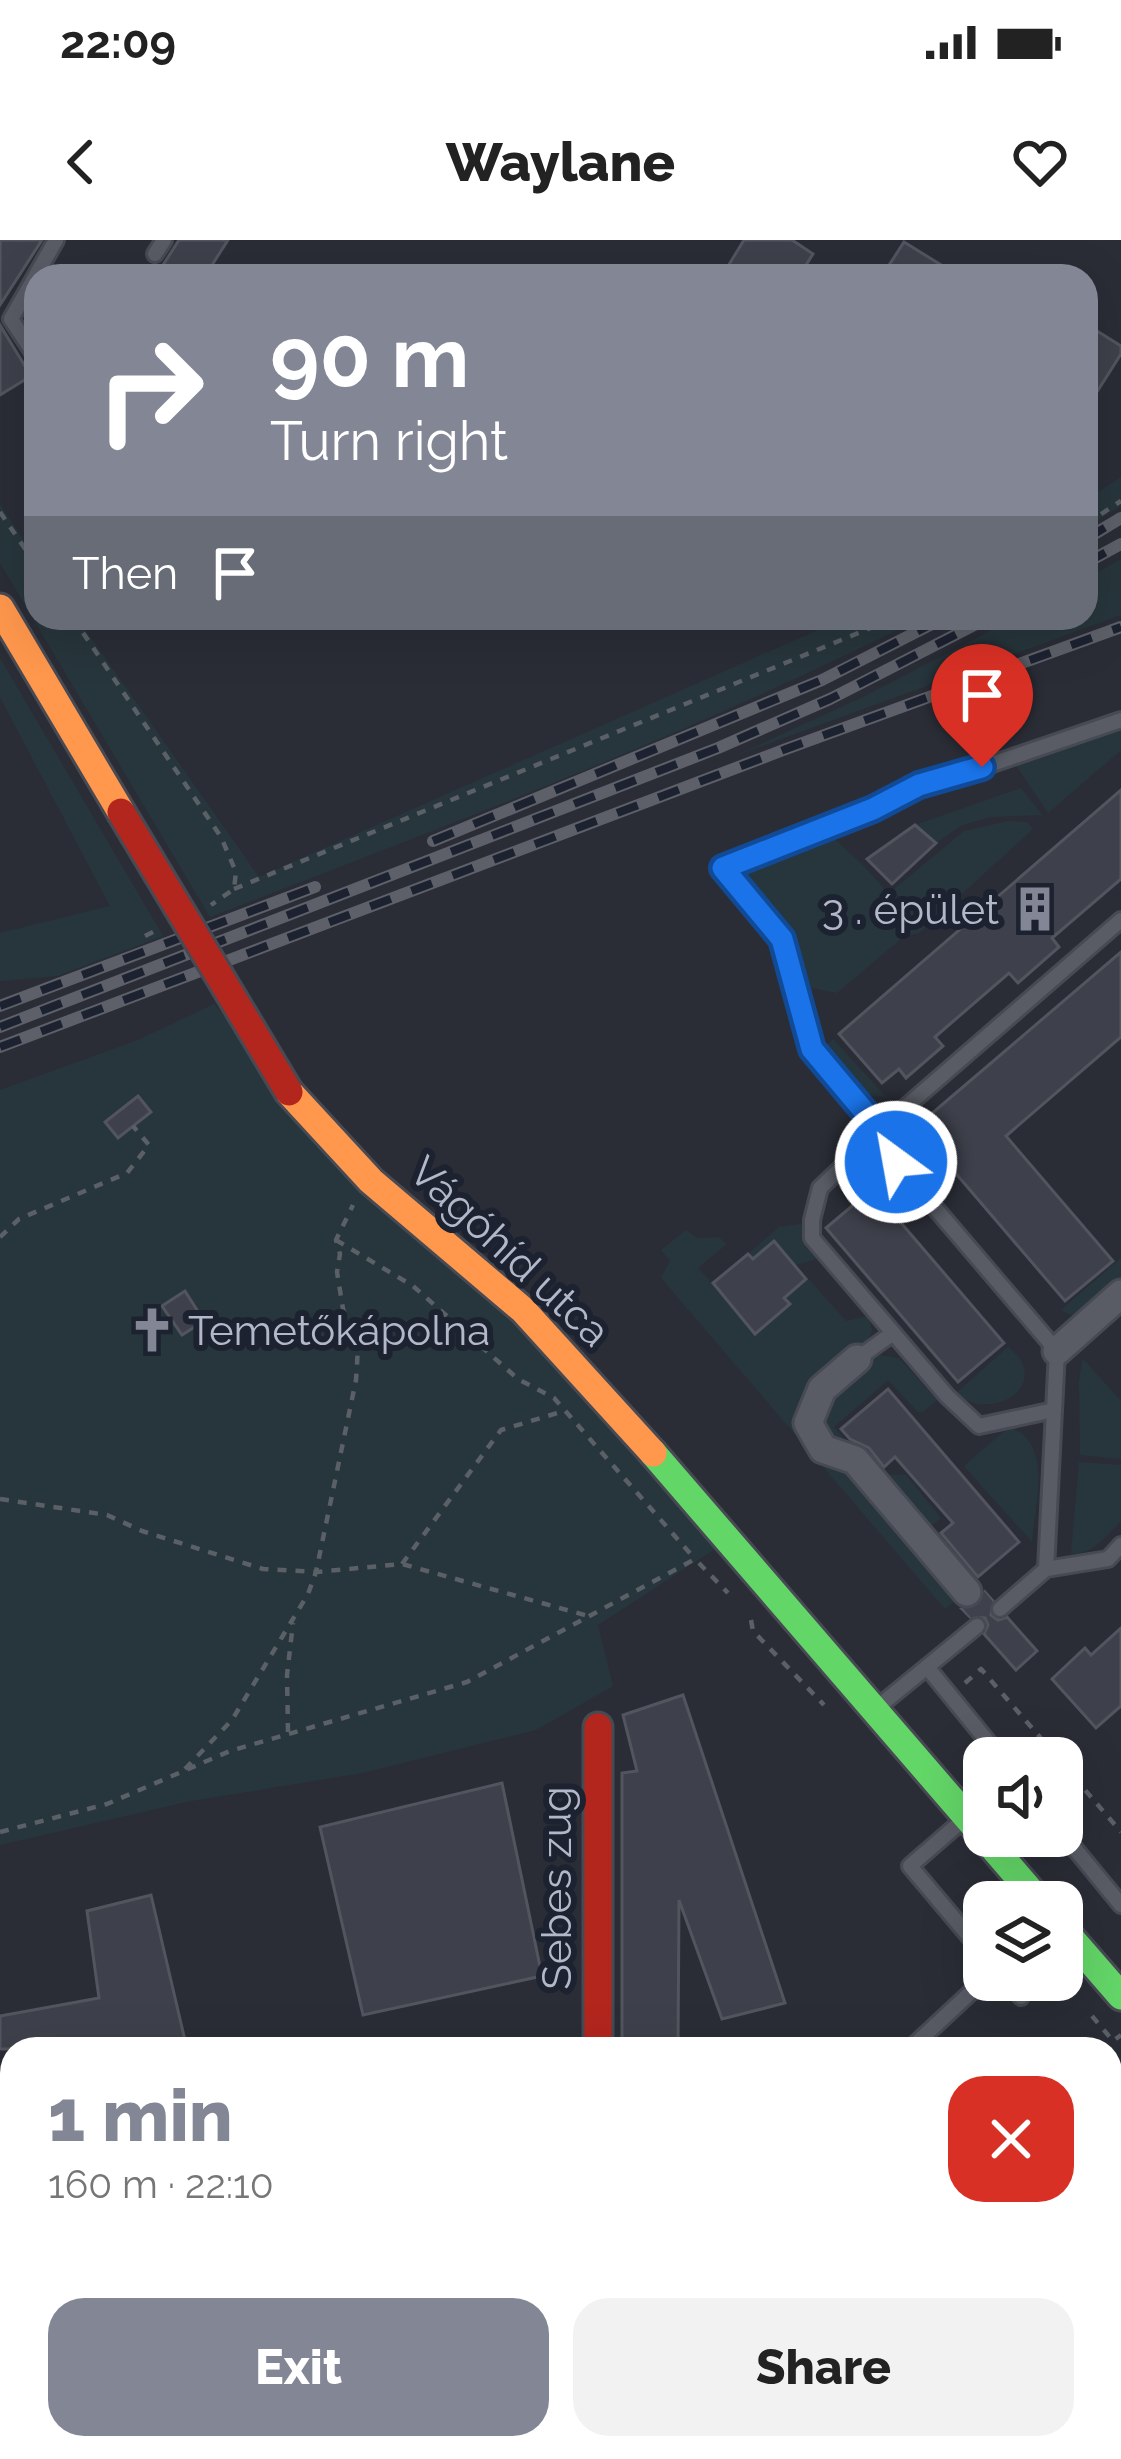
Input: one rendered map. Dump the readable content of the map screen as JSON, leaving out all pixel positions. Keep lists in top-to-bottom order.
{
  "streets": {
    "main road": ["Vágóhíd utca", "Sebes zug"]
  },
  "places": {
    "building": ["3 . épület"],
    "church": ["Temetőkápolna"]
  },
  "page": {
    "status": "22:09",
    "header": "Waylane",
    "turn": ["90 m", "Turn right"],
    "then": "Then",
    "heading": ["1 min", "160 m · 22:10"],
    "buttons": ["Exit", "Share"]
  }
}
